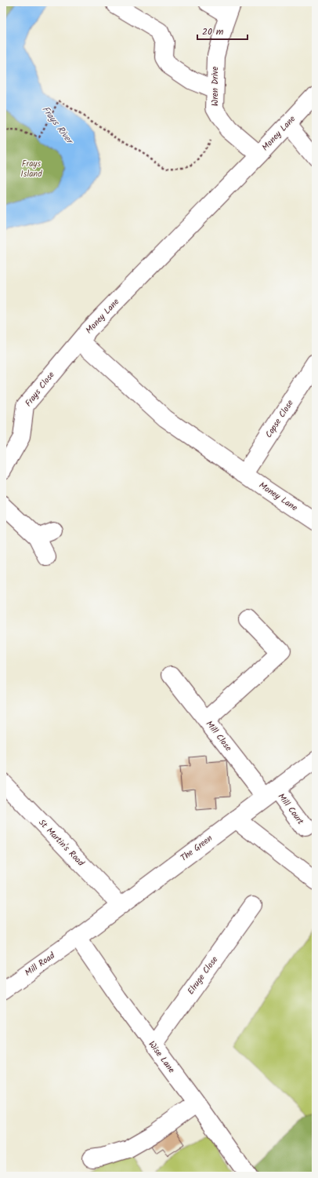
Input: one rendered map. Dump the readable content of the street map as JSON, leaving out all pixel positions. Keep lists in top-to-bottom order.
{
  "streets": {
    "street": [
      "Wren Drive",
      "Money Lane",
      "Frays Close",
      "Copse Close",
      "Mill Close",
      "Mill Court",
      "St Martin's Road",
      "The Green",
      "Mill Road",
      "Elruge Close",
      "Wise Lane"
    ]
  },
  "crossings": [
    ["Wren Drive", "Money Lane"],
    ["Money Lane", "Frays Close"],
    ["Money Lane", "Copse Close"],
    ["Mill Close", "Mill Court"],
    ["Mill Close", "The Green"],
    ["Mill Court", "The Green"],
    ["St Martin's Road", "The Green"],
    ["The Green", "Mill Road"],
    ["The Green", "Wise Lane"],
    ["Mill Road", "Wise Lane"],
    ["Elruge Close", "Wise Lane"]
  ],
  "water": ["Frays River"],
  "parks": ["Frays Island"],
  "scale_bar": "20 m"
}
